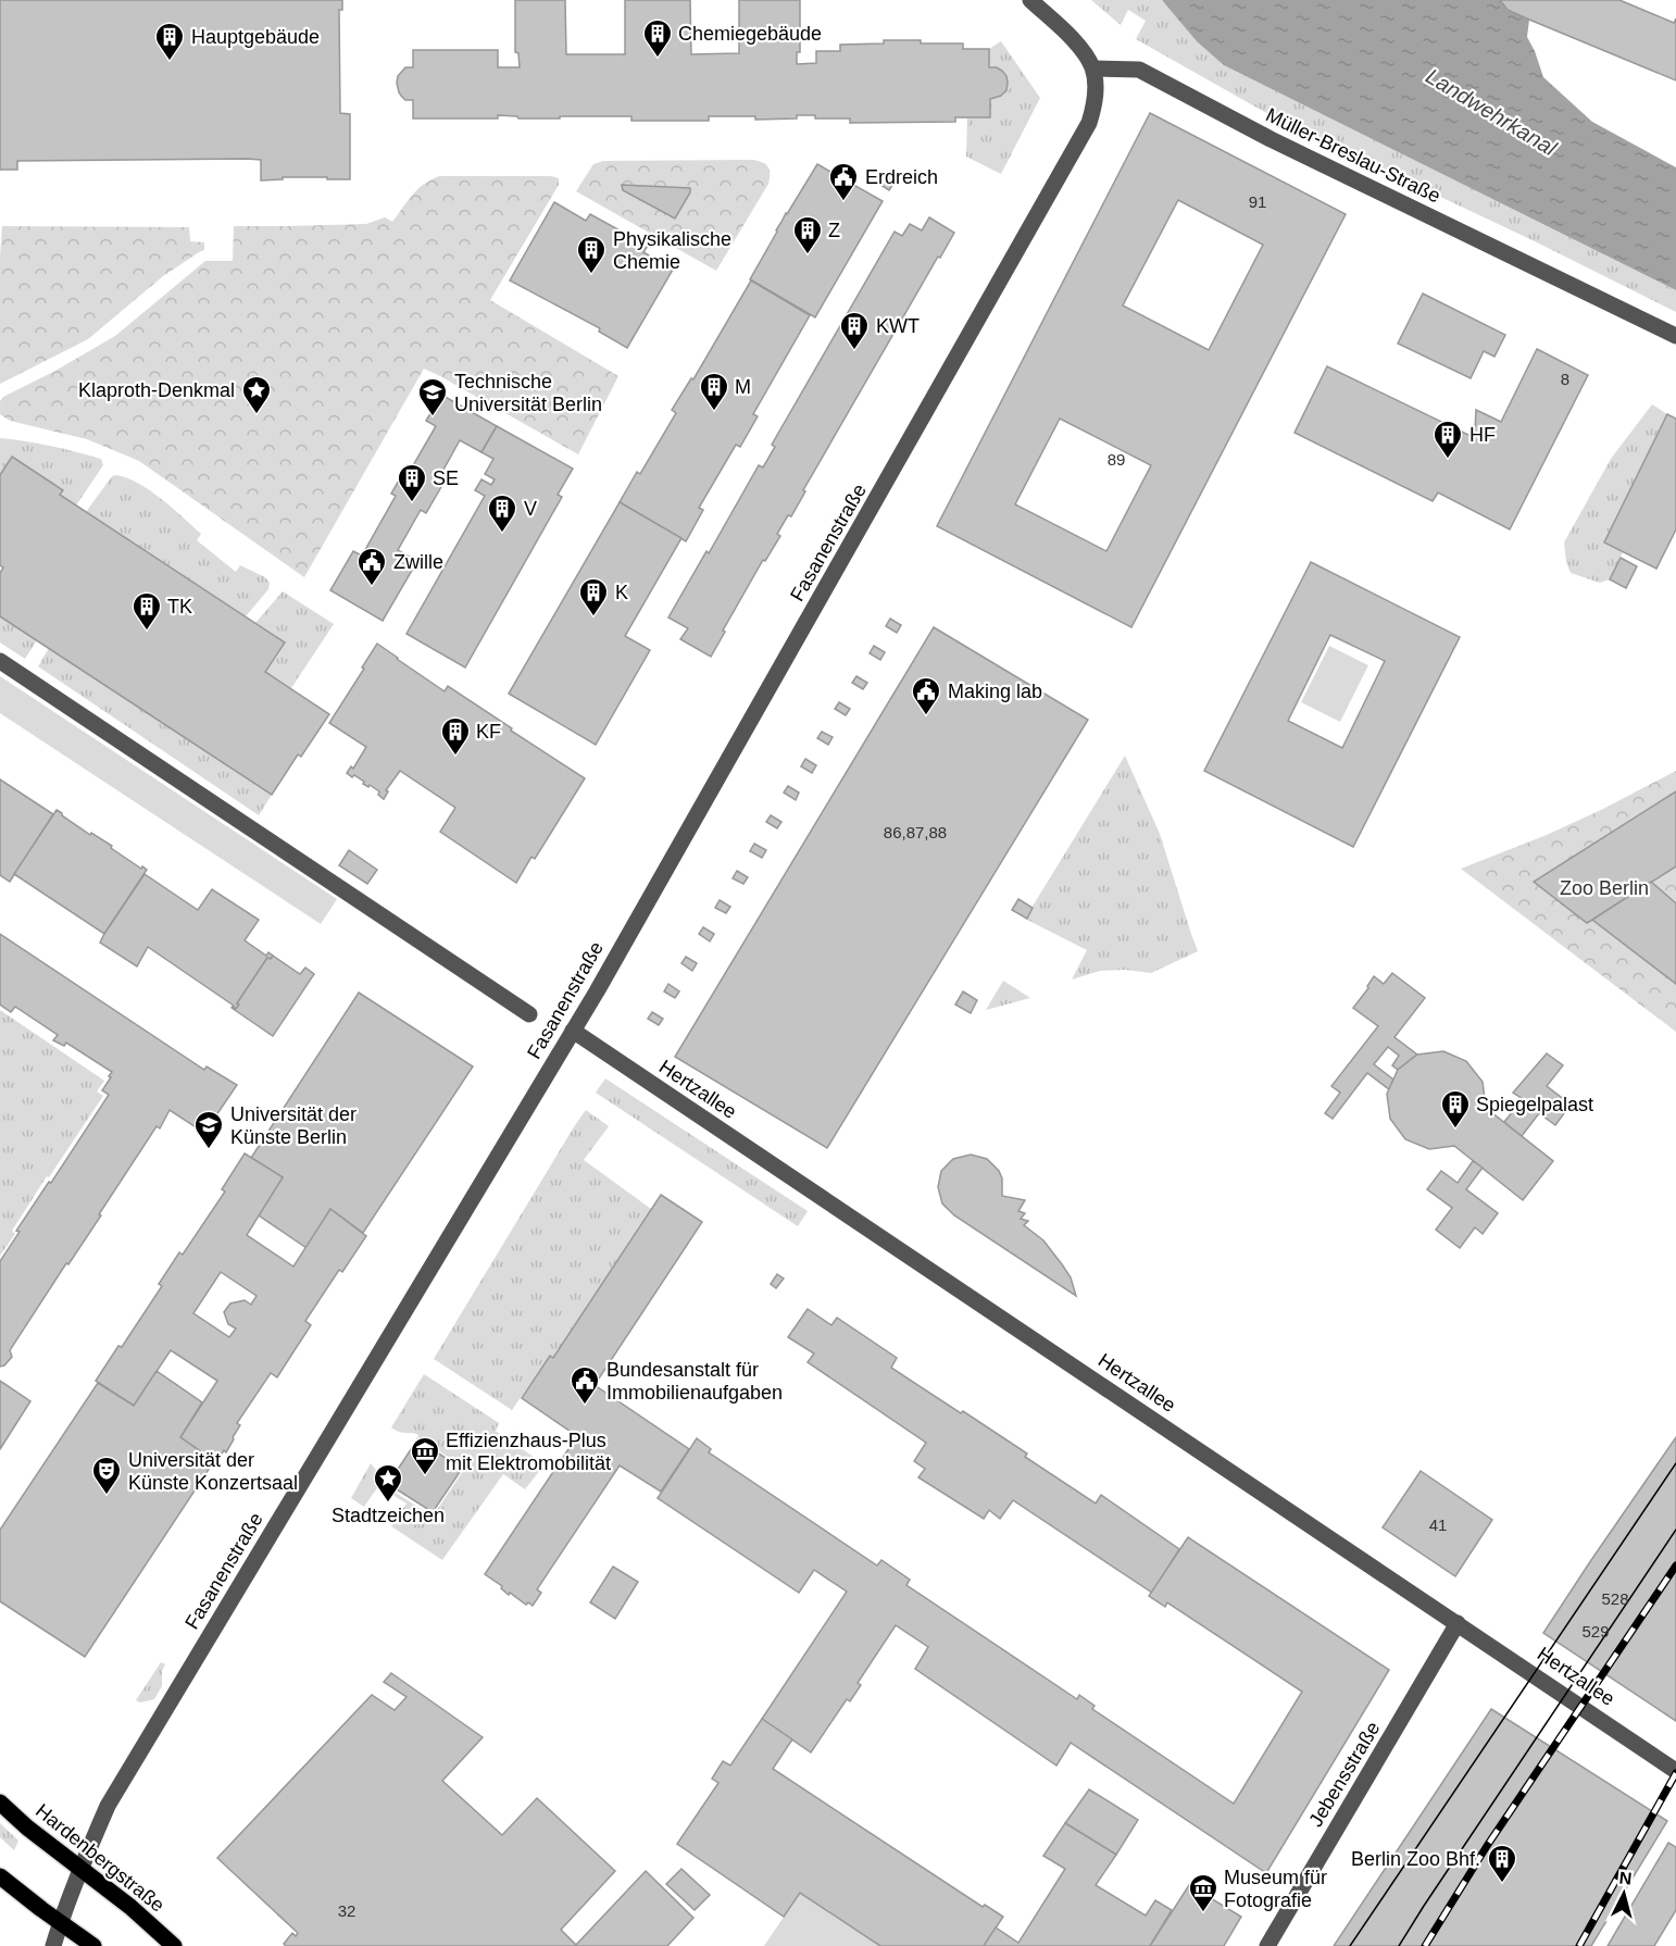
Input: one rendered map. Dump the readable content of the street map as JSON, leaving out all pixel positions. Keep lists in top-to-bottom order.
{
  "streets": {
    "main road": ["Hardenbergstraße"],
    "street": [
      "Müller-Breslau-Straße",
      "Fasanenstraße",
      "Hertzallee",
      "Jebensstraße"
    ]
  },
  "crossings": [
    ["Müller-Breslau-Straße", "Fasanenstraße"],
    ["Fasanenstraße", "Hertzallee"],
    ["Fasanenstraße", "Hardenbergstraße"],
    ["Hertzallee", "Jebensstraße"]
  ],
  "water": ["Landwehrkanal"],
  "parks": ["Zoo Berlin"],
  "places": {
    "building": [
      "Chemiegebäude",
      "Hauptgebäude",
      "Z",
      "Physikalische Chemie",
      "KWT",
      "M",
      "HF",
      "SE",
      "V",
      "K",
      "TK",
      "KF",
      "Spiegelpalast",
      "Berlin Zoo Bhf."
    ],
    "public building": [
      "Erdreich",
      "Zwille",
      "Making lab",
      "Bundesanstalt für Immobilienaufgaben"
    ],
    "place": ["Klaproth-Denkmal", "Stadtzeichen"],
    "school or university": ["Technische Universität Berlin", "Universität der Künste Berlin"],
    "museum": ["Effizienzhaus-Plus mit Elektromobilität", "Museum für Fotografie"],
    "theatre": ["Universität der Künste Konzertsaal"]
  },
  "house_numbers": [
    "91",
    "8",
    "89",
    "86,87,88",
    "41",
    "528",
    "529",
    "32"
  ],
  "north": "top"
}
